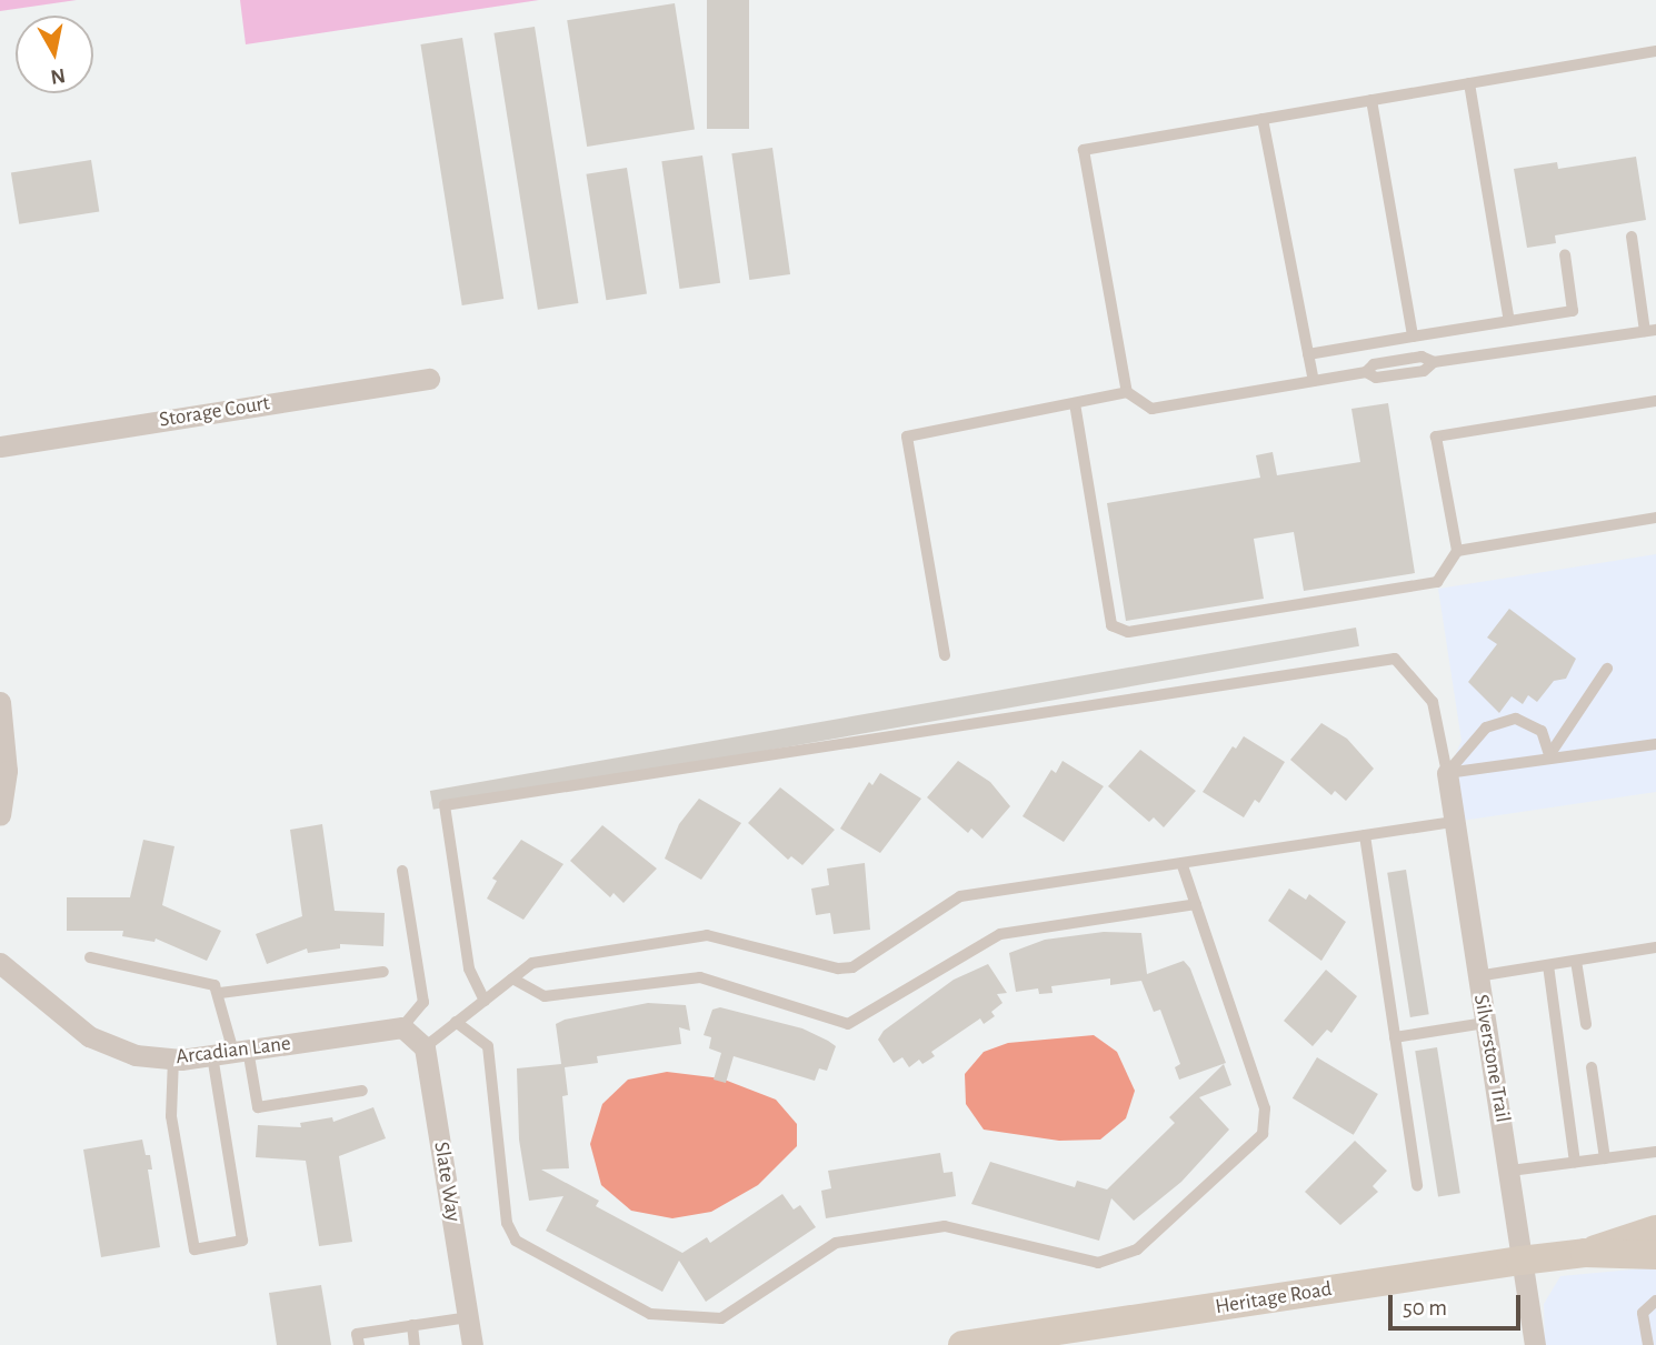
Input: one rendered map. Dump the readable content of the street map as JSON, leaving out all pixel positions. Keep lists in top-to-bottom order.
{
  "streets": {
    "main road": ["Heritage Road"],
    "street": [
      "Storage Court",
      "Arcadian Lane",
      "Silverstone Trail",
      "Slate Way"
    ]
  },
  "crossings": [
    ["Silverstone Trail", "Heritage Road"]
  ],
  "scale_bar": "50 m",
  "north": "bottom"
}
